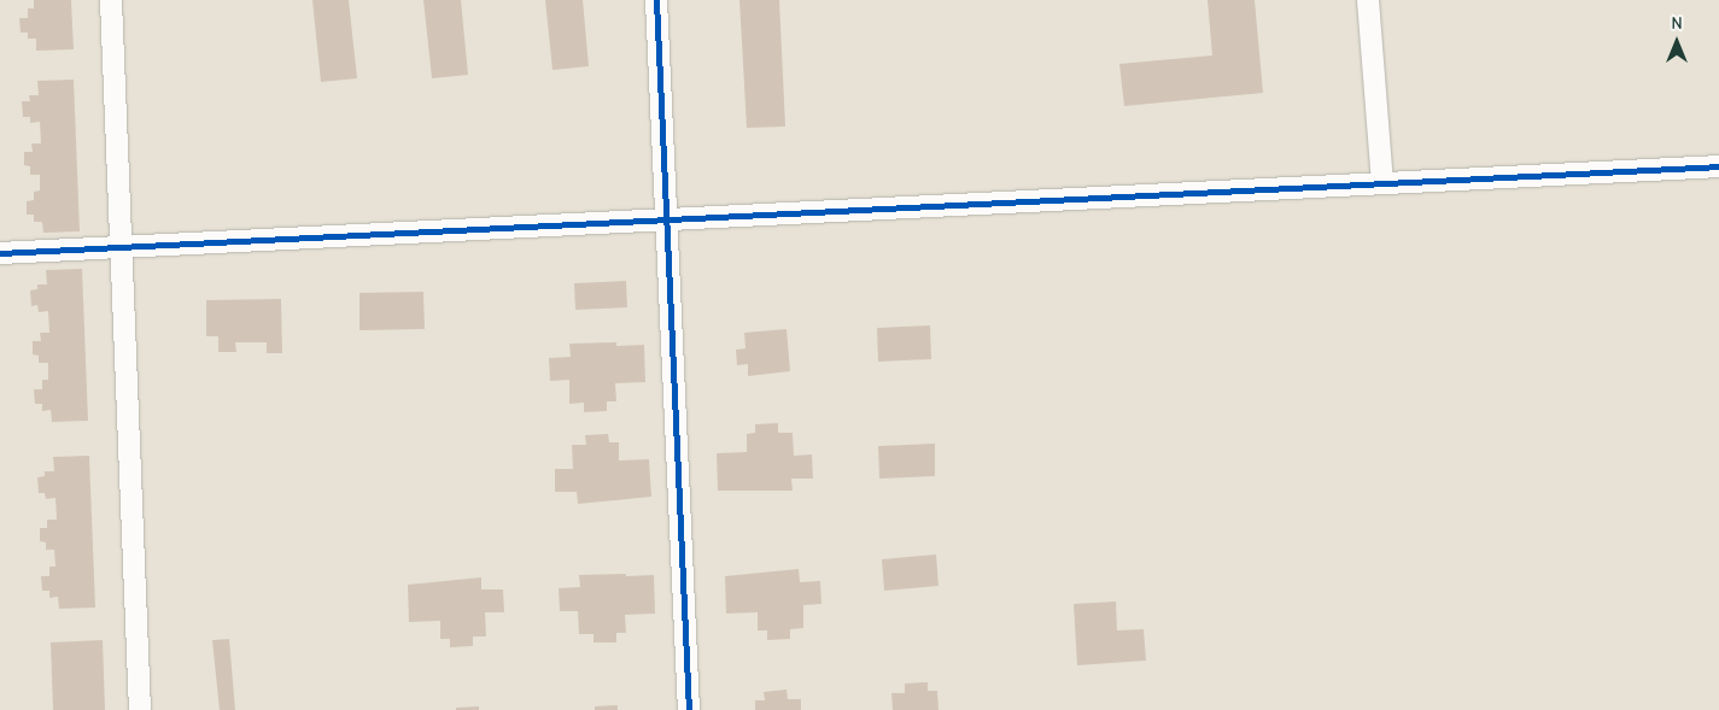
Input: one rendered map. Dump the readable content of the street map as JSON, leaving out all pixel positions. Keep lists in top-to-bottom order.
{
  "north": "top"
}
